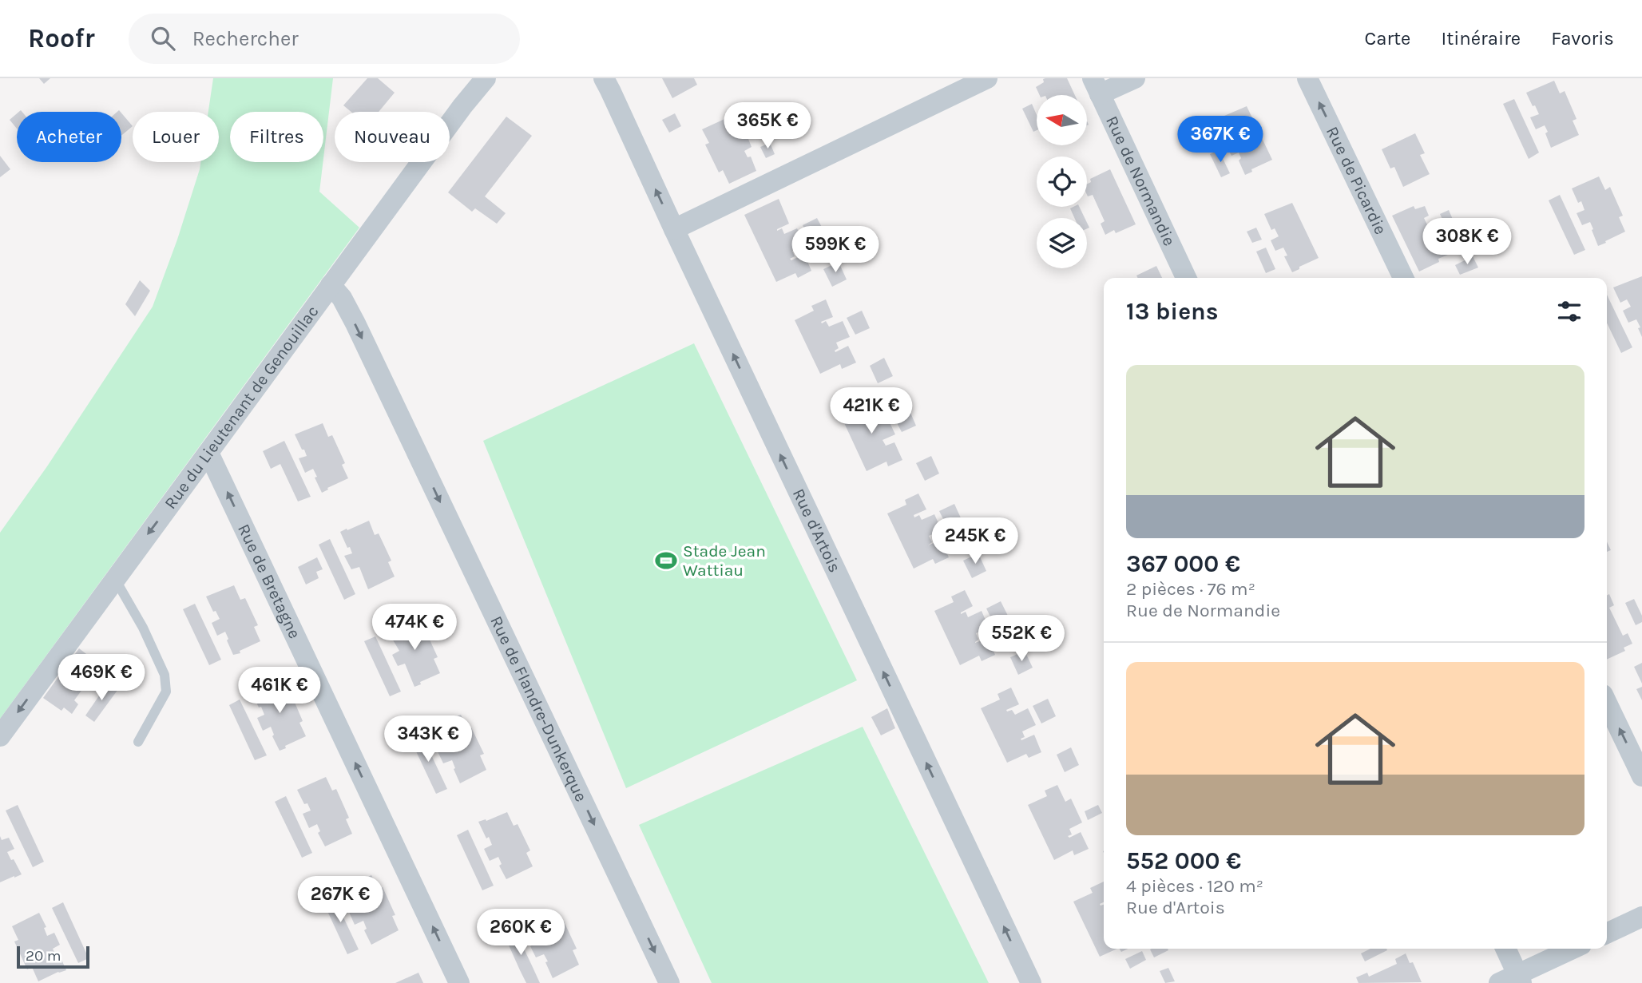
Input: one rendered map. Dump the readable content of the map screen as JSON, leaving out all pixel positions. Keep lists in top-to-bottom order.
{
  "streets": {
    "street": [
      "Rue de Normandie",
      "Rue de Picardie",
      "Rue du Lieutenant de Genouillac",
      "Rue d'Artois",
      "Rue de Bretagne",
      "Rue de Flandre-Dunkerque"
    ]
  },
  "crossings": [
    ["Rue du Lieutenant de Genouillac", "Rue de Bretagne"],
    ["Rue du Lieutenant de Genouillac", "Rue de Flandre-Dunkerque"]
  ],
  "one_way": [
    "Rue de Picardie",
    "Rue du Lieutenant de Genouillac",
    "Rue d'Artois",
    "Rue de Bretagne",
    "Rue de Flandre-Dunkerque"
  ],
  "places": {
    "sports": ["Stade Jean Wattiau"]
  },
  "scale_bar": "20 m",
  "north": "left",
  "page": {
    "header": "Roofr",
    "search": "Rechercher",
    "nav": ["Carte", "Itinéraire", "Favoris"],
    "price": [
      "365K €",
      "367K €",
      "308K €",
      "599K €",
      "421K €",
      "245K €",
      "474K €",
      "552K €",
      "469K €",
      "461K €",
      "343K €",
      "267K €",
      "260K €"
    ],
    "chip": [
      "Acheter",
      "Louer",
      "Filtres",
      "Nouveau"
    ],
    "heading": "13 biens",
    "list": [
      {
        "name": "367 000 €",
        "note": "2 pièces · 76 m² · Rue de Normandie"
      },
      {
        "name": "552 000 €",
        "note": "4 pièces · 120 m² · Rue d'Artois"
      }
    ],
    "scale": "20 m"
  }
}
